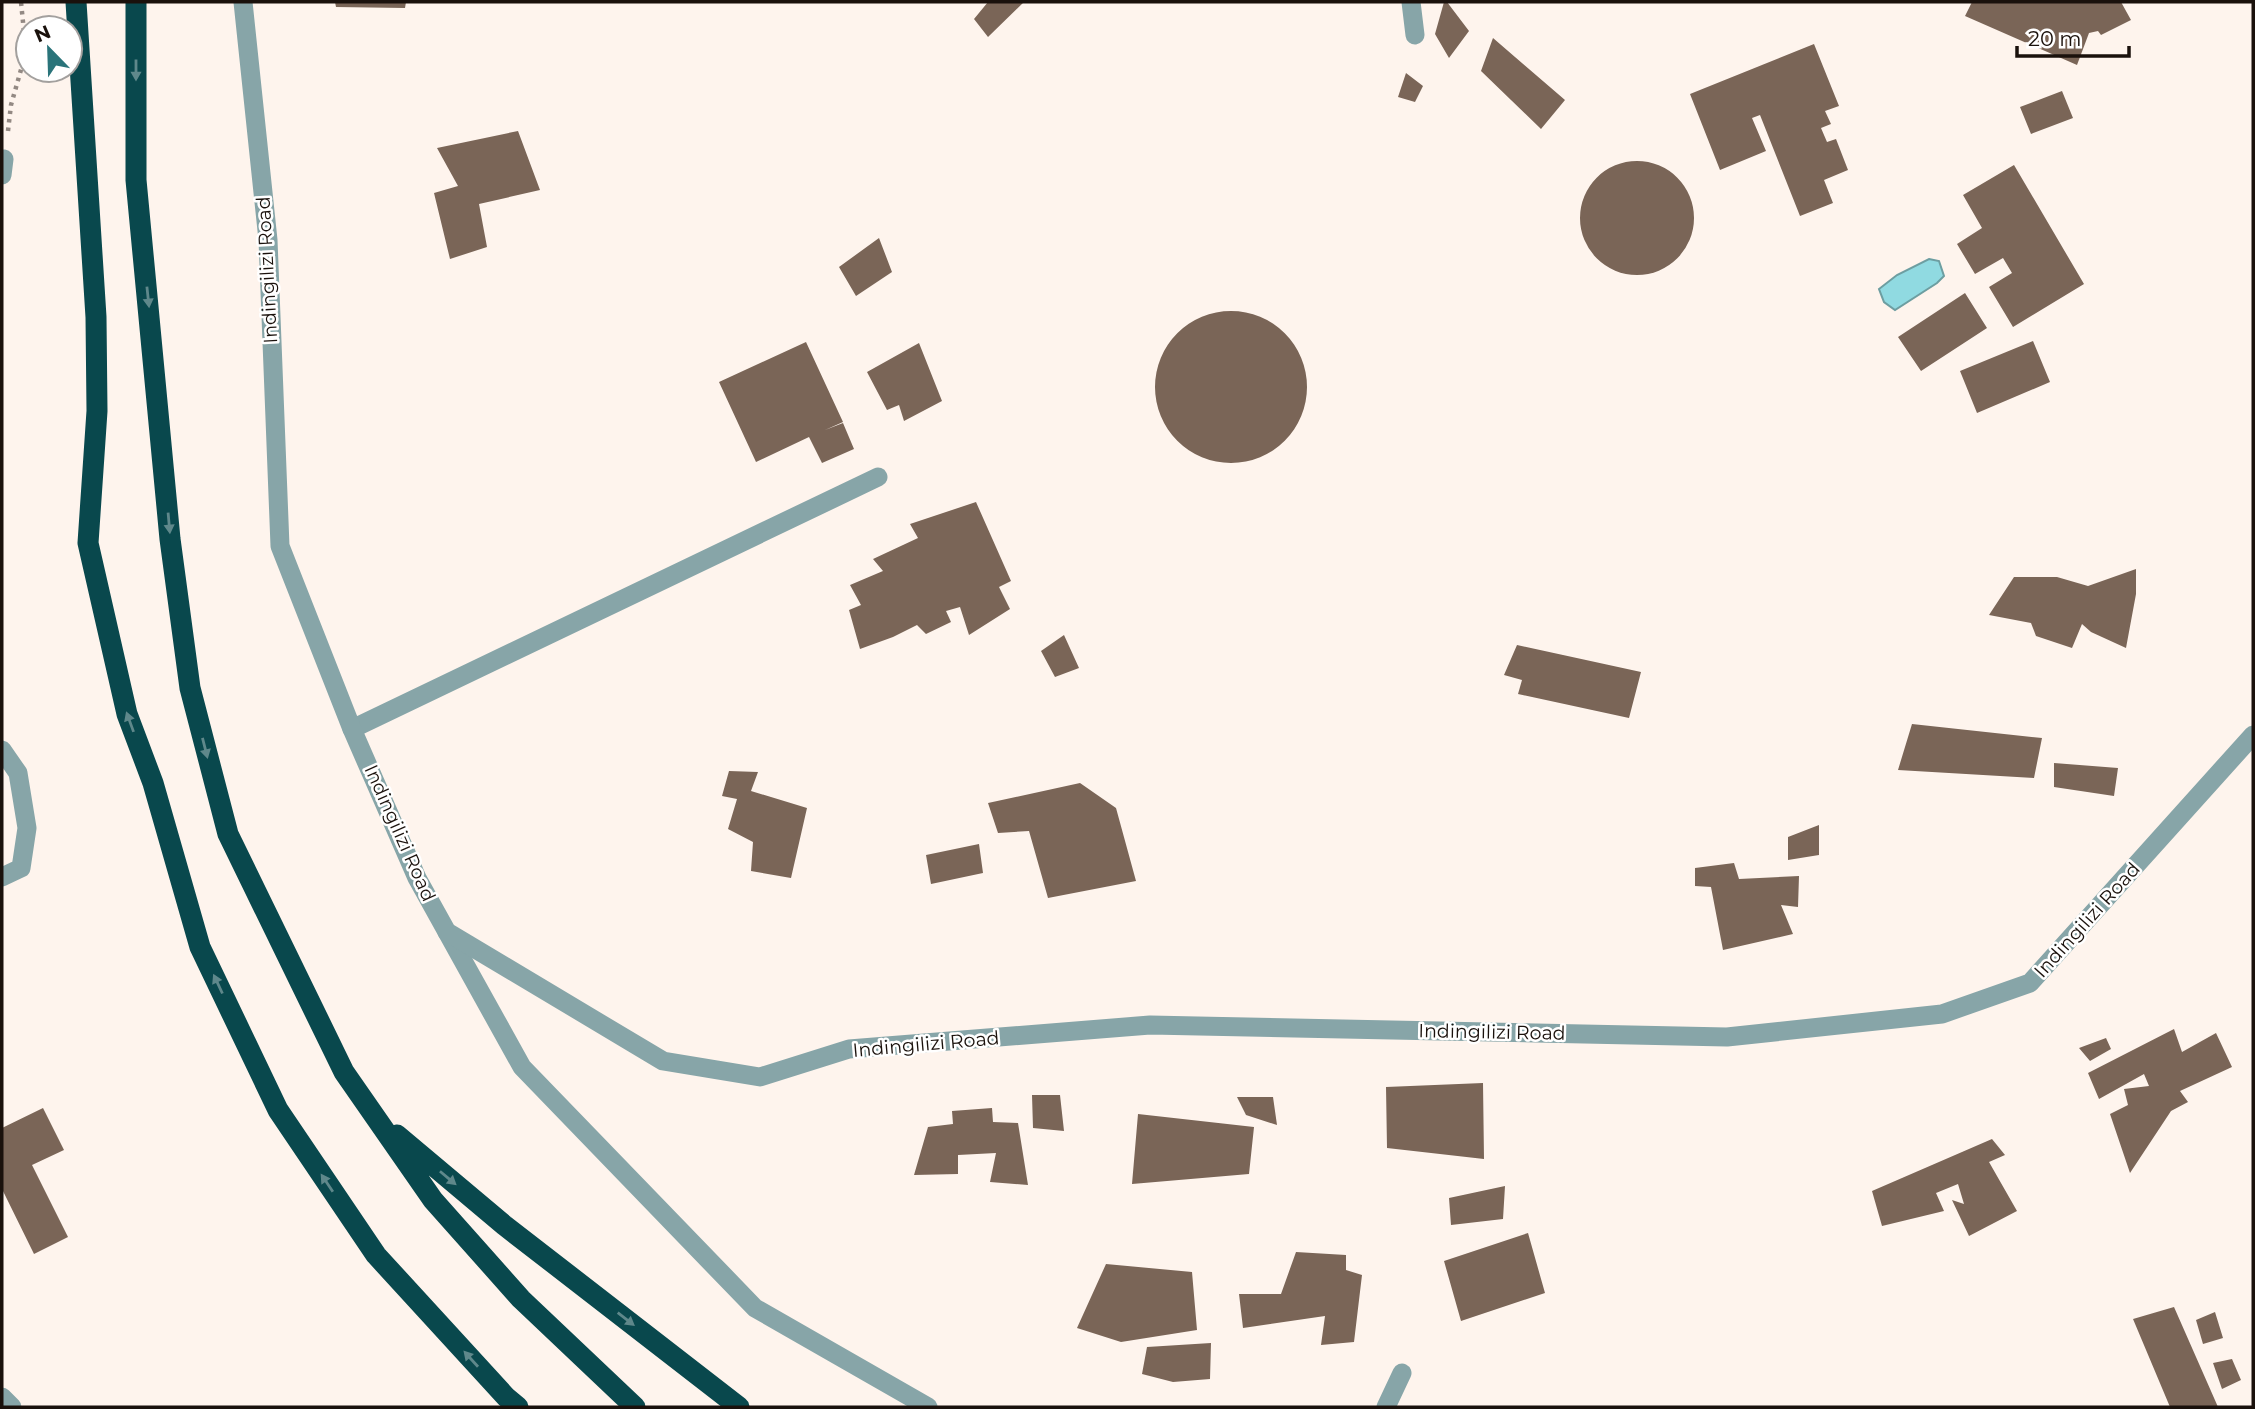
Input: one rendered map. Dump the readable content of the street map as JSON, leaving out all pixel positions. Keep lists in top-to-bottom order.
{
  "streets": {
    "street": ["Indingilizi Road"]
  },
  "scale_bar": "20 m",
  "north": "top left"
}
